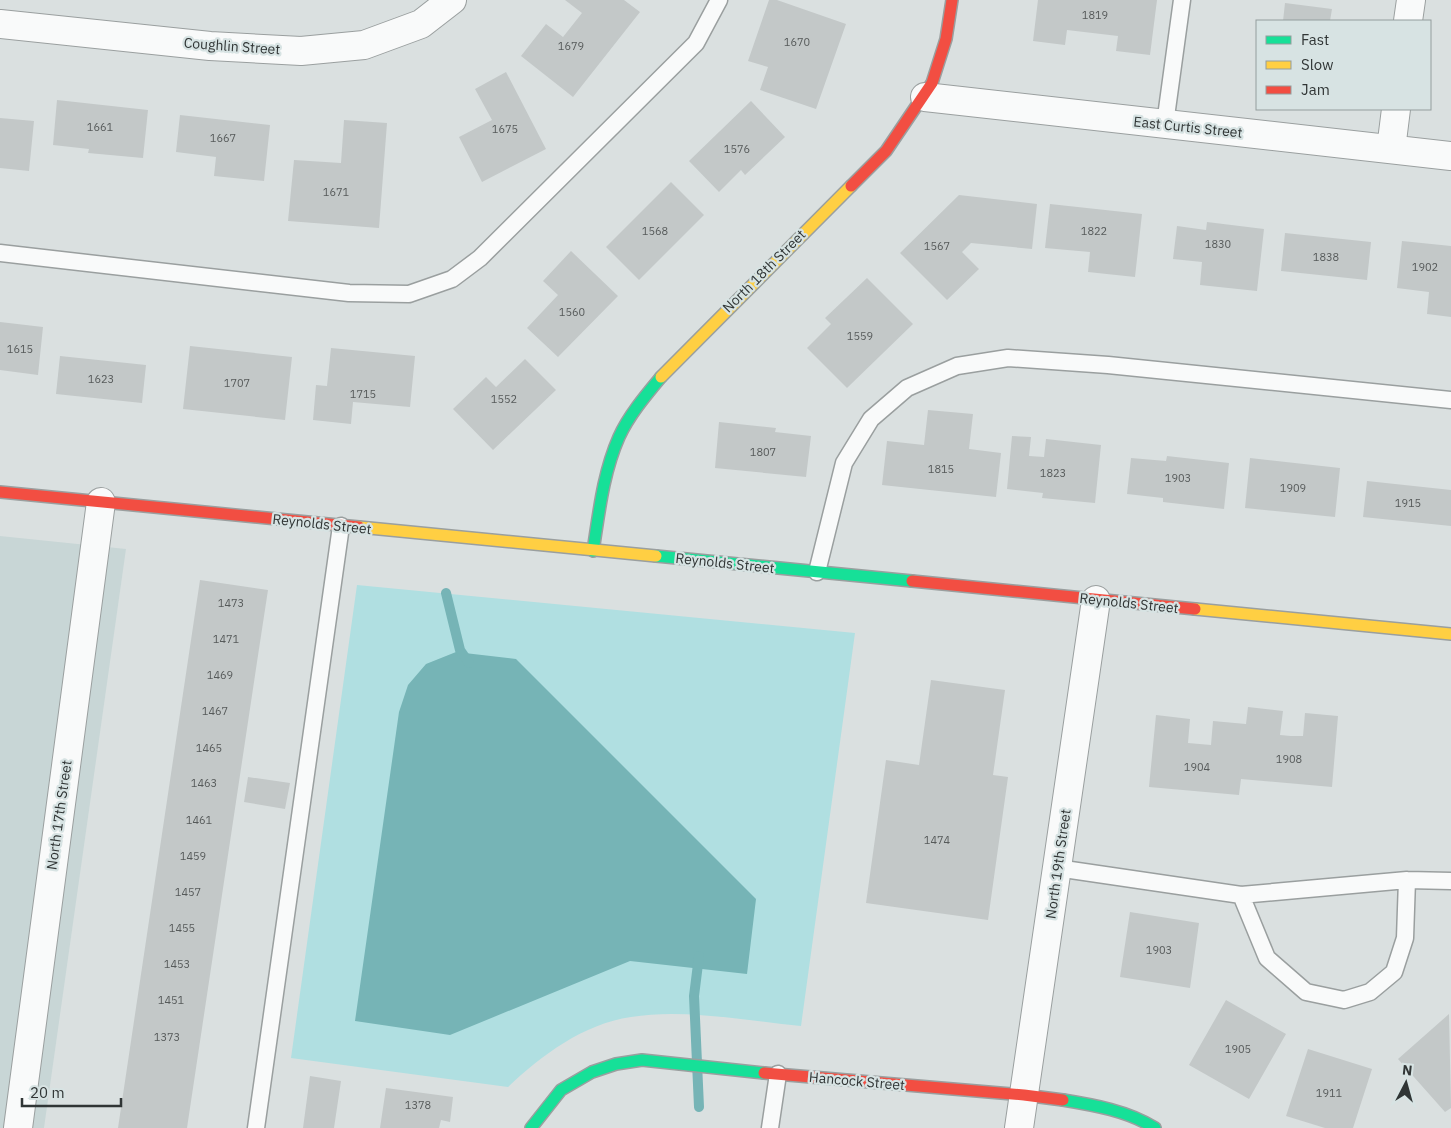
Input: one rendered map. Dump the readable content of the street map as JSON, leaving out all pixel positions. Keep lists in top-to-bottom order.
{
  "streets": {
    "main road": ["North 18th Street", "Reynolds Street", "Hancock Street"],
    "street": [
      "Coughlin Street",
      "East Curtis Street",
      "North 17th Street",
      "North 19th Street"
    ]
  },
  "crossings": [
    ["East Curtis Street", "North 18th Street"],
    ["North 18th Street", "Reynolds Street"],
    ["Reynolds Street", "North 17th Street"],
    ["Reynolds Street", "North 19th Street"],
    ["North 19th Street", "Hancock Street"]
  ],
  "house_numbers": [
    "1819",
    "1670",
    "1679",
    "1661",
    "1675",
    "1667",
    "1576",
    "1671",
    "1568",
    "1822",
    "1830",
    "1567",
    "1838",
    "1902",
    "1560",
    "1559",
    "1615",
    "1623",
    "1707",
    "1715",
    "1552",
    "1807",
    "1815",
    "1823",
    "1903",
    "1909",
    "1915",
    "1473",
    "1471",
    "1469",
    "1467",
    "1465",
    "1908",
    "1904",
    "1463",
    "1461",
    "1474",
    "1459",
    "1457",
    "1455",
    "1903",
    "1453",
    "1451",
    "1373",
    "1905",
    "1911",
    "1378"
  ],
  "legend": ["Fast", "Slow", "Jam"],
  "scale_bar": "20 m",
  "north": "top"
}
